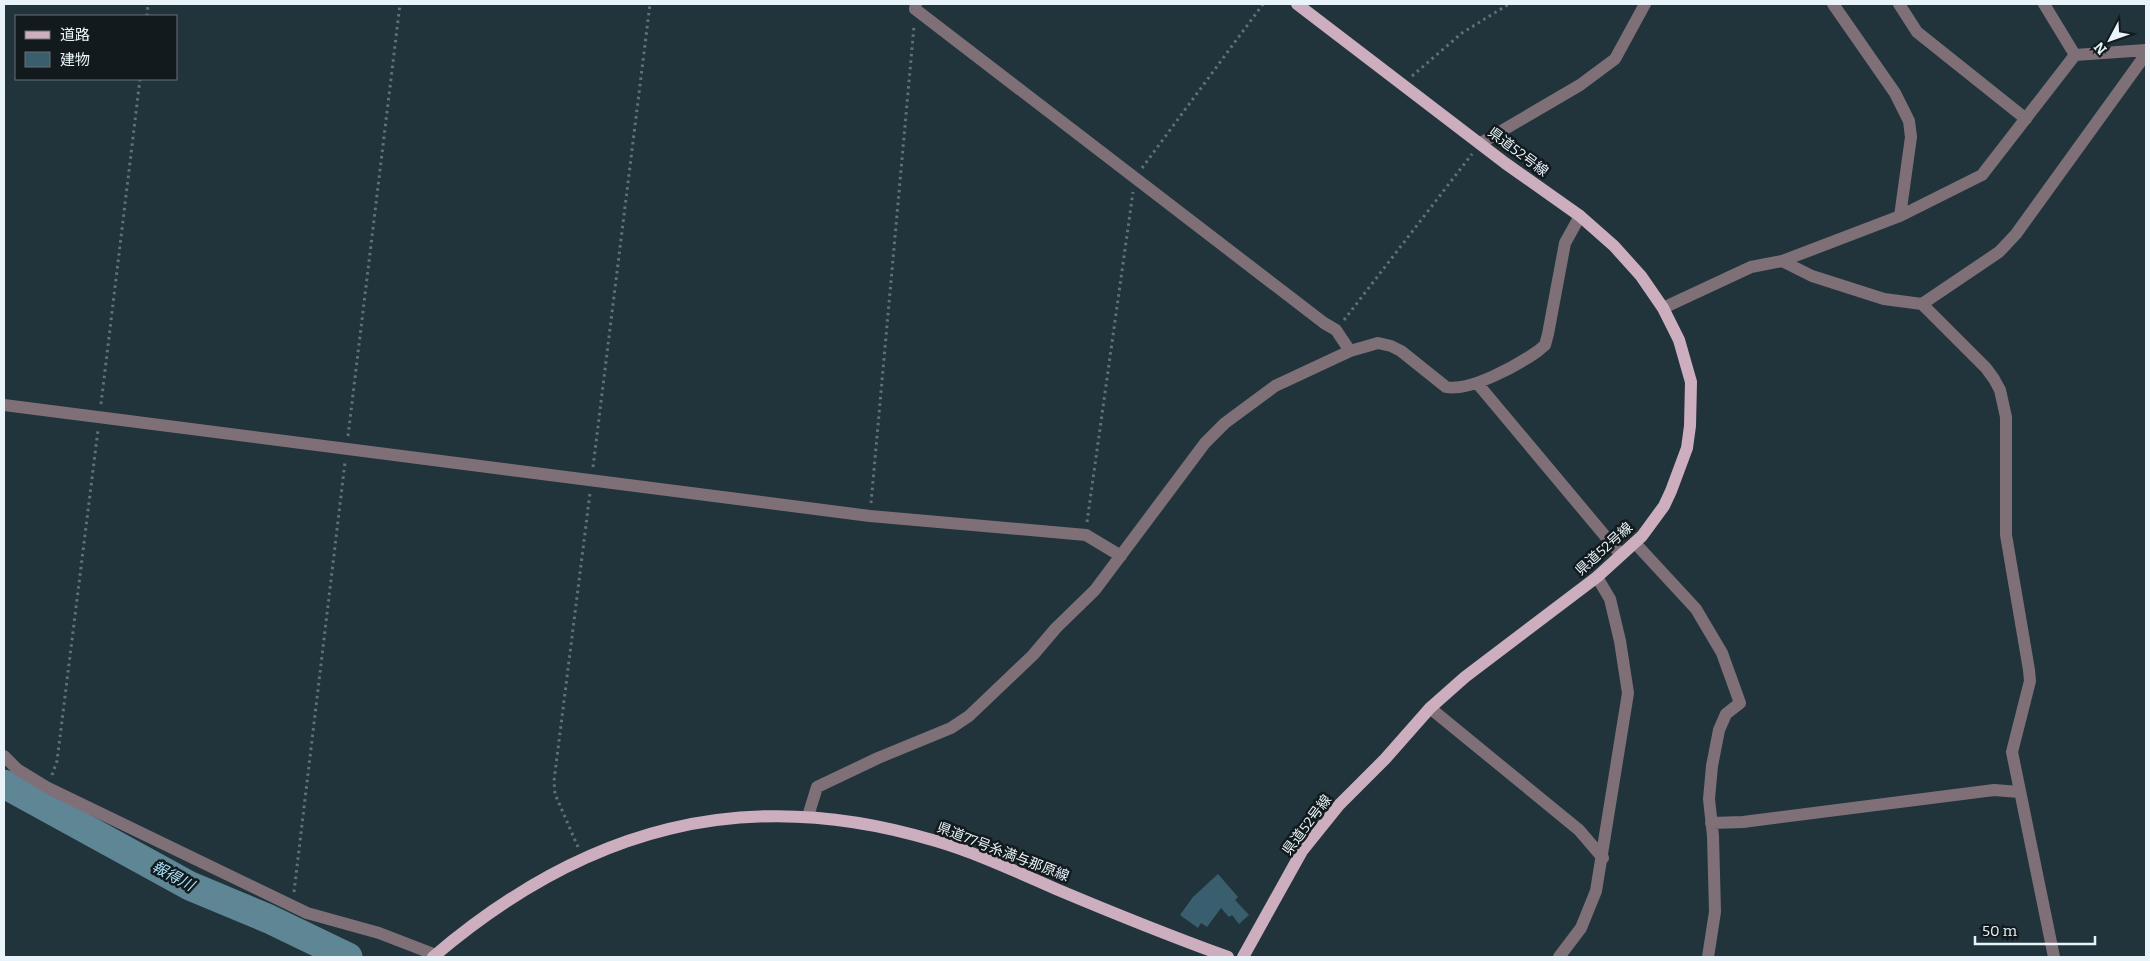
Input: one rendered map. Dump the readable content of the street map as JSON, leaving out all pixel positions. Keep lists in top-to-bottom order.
{
  "streets": {
    "main road": ["県道52号線", "県道77号糸満与那原線"]
  },
  "water": ["報得川"],
  "legend": ["道路", "建物"],
  "scale_bar": "50 m",
  "north": "bottom left"
}
